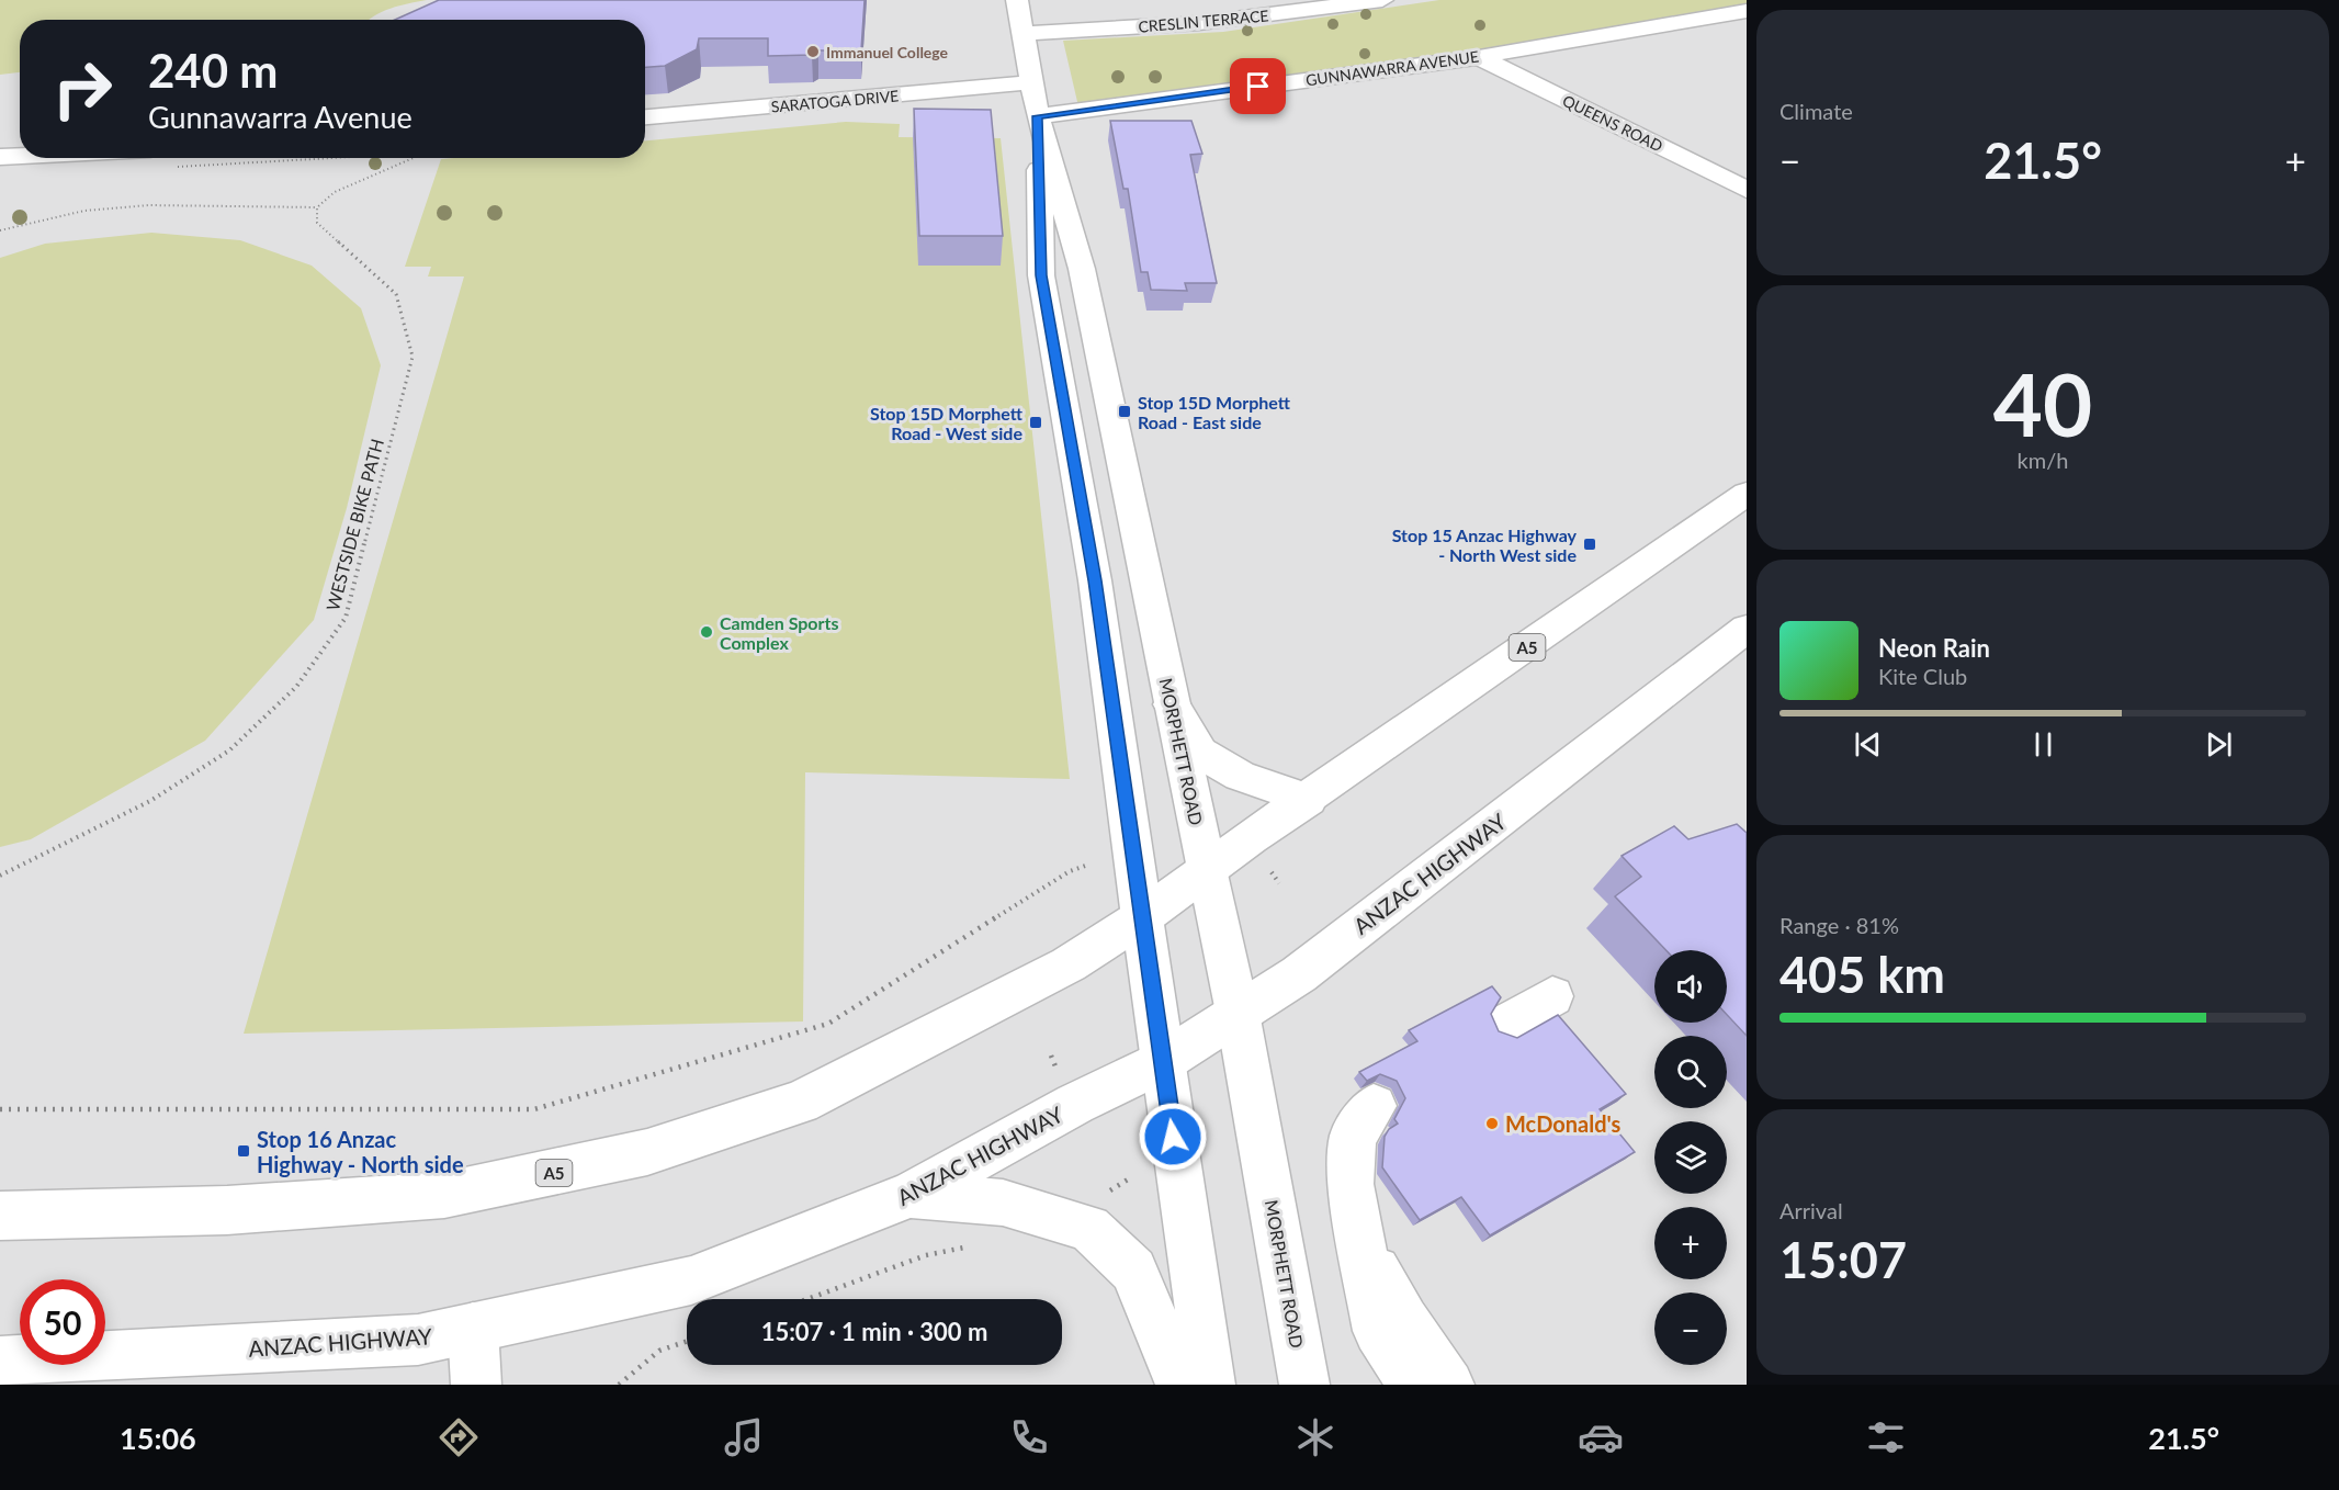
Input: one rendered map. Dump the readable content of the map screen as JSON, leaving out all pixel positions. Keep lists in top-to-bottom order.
{
  "streets": {
    "main road": [
      "CRESLIN TERRACE",
      "GUNNAWARRA AVENUE",
      "SARATOGA DRIVE",
      "QUEENS ROAD",
      "A5",
      "MORPHETT ROAD",
      "ANZAC HIGHWAY"
    ],
    "path": ["WESTSIDE BIKE PATH"]
  },
  "crossings": [
    ["CRESLIN TERRACE", "MORPHETT ROAD"],
    ["GUNNAWARRA AVENUE", "QUEENS ROAD"],
    ["GUNNAWARRA AVENUE", "MORPHETT ROAD"],
    ["SARATOGA DRIVE", "MORPHETT ROAD"],
    ["A5", "MORPHETT ROAD"],
    ["MORPHETT ROAD", "ANZAC HIGHWAY"]
  ],
  "places": {
    "other": ["Immanuel College", "Camden Sports Complex", "McDonald's"],
    "transit": [
      "Stop 15D Morphett Road - East side",
      "Stop 15D Morphett Road - West side",
      "Stop 15 Anzac Highway - North West side",
      "Stop 16 Anzac Highway - North side"
    ]
  },
  "page": {
    "tile": [
      "Climate",
      ["40", "km/h"],
      ["Range · 81%", "405 km"],
      ["Arrival", "15:07"]
    ],
    "turn": ["240 m", "Gunnawarra Avenue"],
    "heat": ["−", "21.5°", "+"],
    "song": ["Neon Rain", "Kite Club"],
    "map_buttons": ["+", "−"],
    "limit": "50",
    "trip": "15:07 · 1 min · 300 m",
    "tabs": ["15:06", "21.5°"]
  }
}
